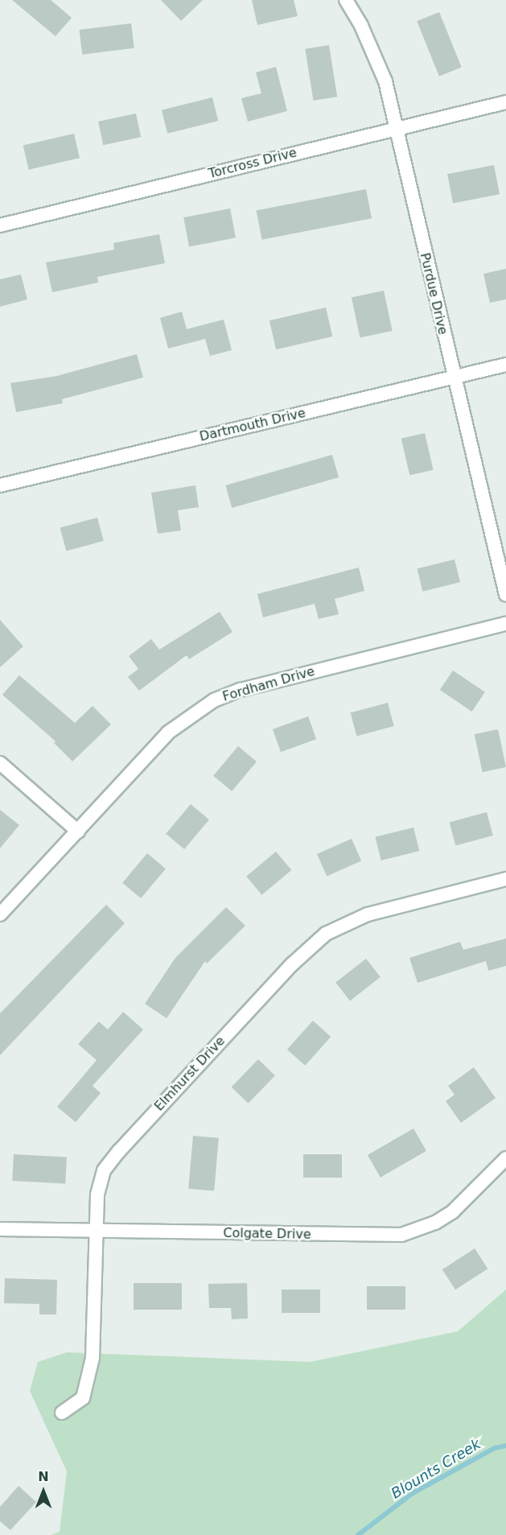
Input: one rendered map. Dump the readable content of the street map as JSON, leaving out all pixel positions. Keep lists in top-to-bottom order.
{
  "streets": {
    "street": [
      "Torcross Drive",
      "Purdue Drive",
      "Dartmouth Drive",
      "Fordham Drive",
      "Elmhurst Drive",
      "Colgate Drive"
    ]
  },
  "crossings": [
    ["Torcross Drive", "Purdue Drive"],
    ["Purdue Drive", "Dartmouth Drive"],
    ["Elmhurst Drive", "Colgate Drive"]
  ],
  "water": ["Blounts Creek"],
  "north": "top"
}
